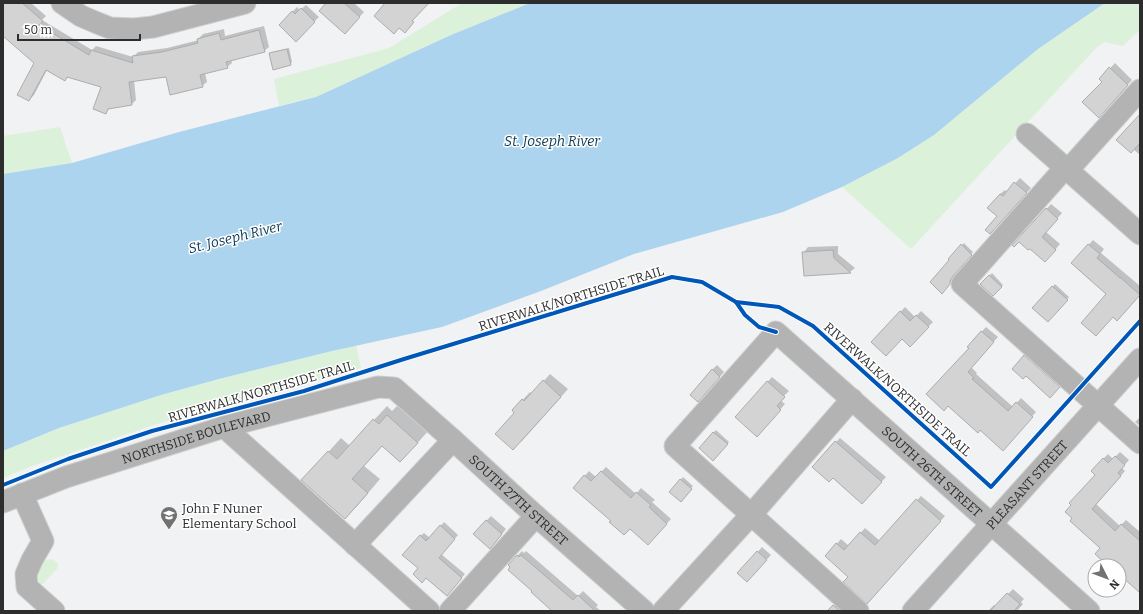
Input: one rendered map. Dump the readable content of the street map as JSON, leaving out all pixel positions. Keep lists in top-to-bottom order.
{
  "streets": {
    "street": [
      "NORTHSIDE BOULEVARD",
      "SOUTH 26TH STREET",
      "PLEASANT STREET",
      "SOUTH 27TH STREET"
    ],
    "cycle path": ["RIVERWALK/NORTHSIDE TRAIL"]
  },
  "crossings": [
    ["NORTHSIDE BOULEVARD", "SOUTH 27TH STREET"],
    ["SOUTH 26TH STREET", "PLEASANT STREET"]
  ],
  "water": ["St. Joseph River"],
  "places": {
    "school or university": ["John F Nuner Elementary School"]
  },
  "scale_bar": "50 m",
  "north": "bottom right"
}
